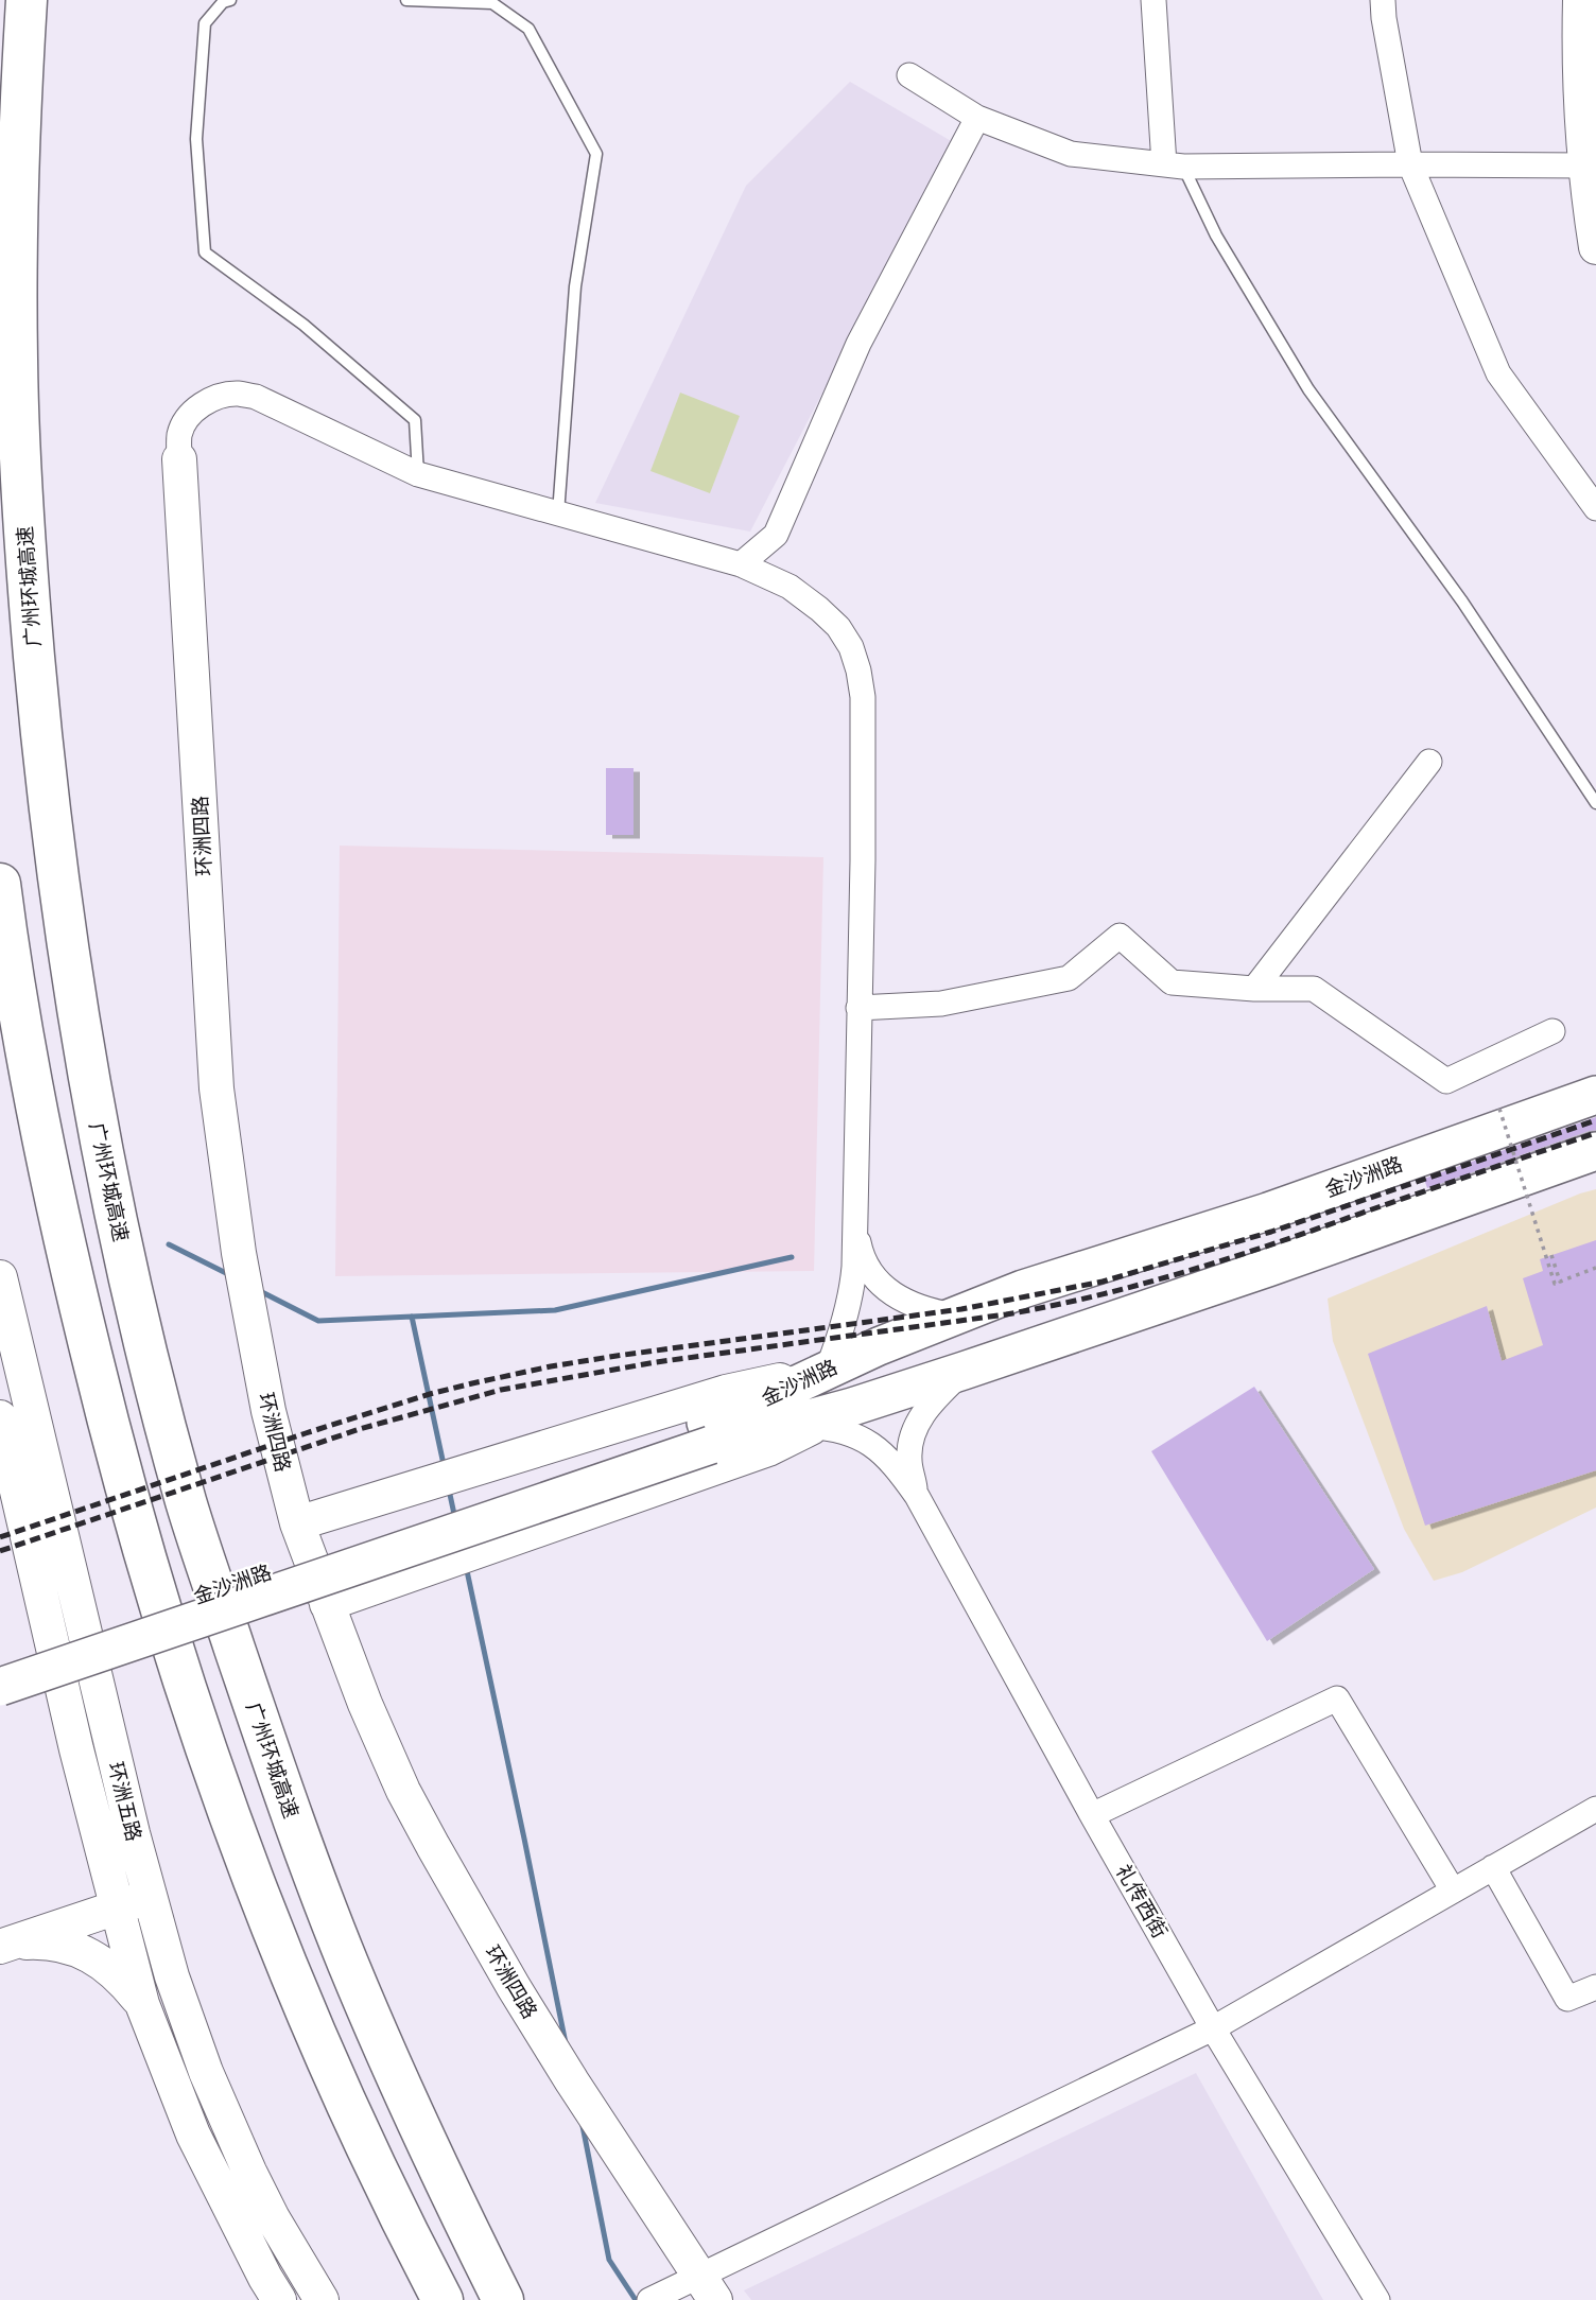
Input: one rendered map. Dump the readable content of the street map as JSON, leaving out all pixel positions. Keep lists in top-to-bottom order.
{
  "streets": {
    "highway": ["广州环城高速"],
    "main road": ["金沙洲路"],
    "street": ["环洲四路", "环洲五路", "礼传西街"]
  }
}
